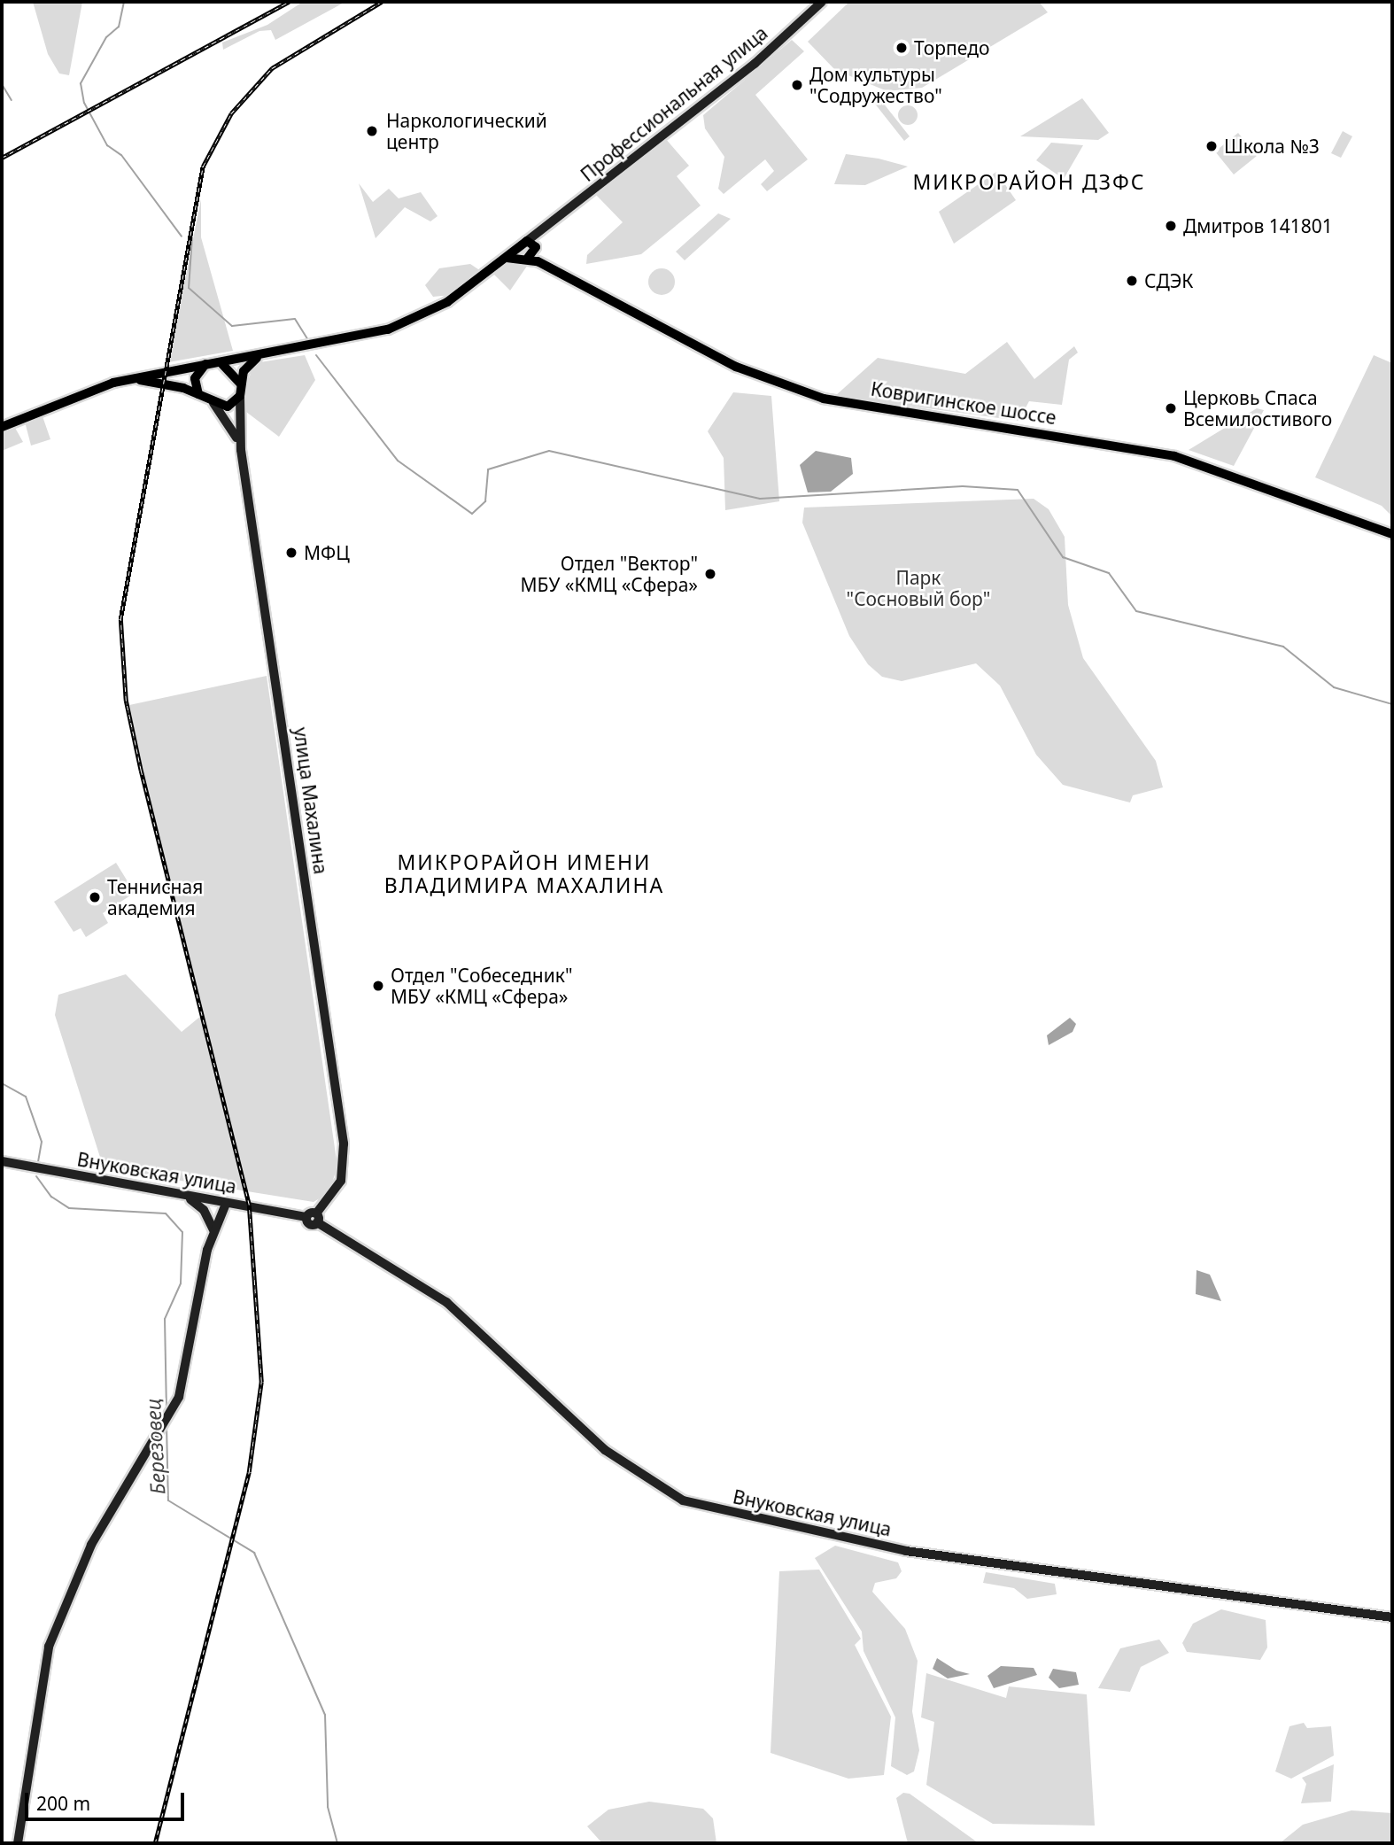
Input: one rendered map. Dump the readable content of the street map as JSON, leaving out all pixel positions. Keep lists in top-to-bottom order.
{
  "streets": {
    "main road": [
      "Профессиональная улица",
      "Ковригинское шоссе",
      "улица Махалина",
      "Внуковская улица"
    ]
  },
  "crossings": [
    ["Профессиональная улица", "Ковригинское шоссе"],
    ["Профессиональная улица", "улица Махалина"],
    ["улица Махалина", "Внуковская улица"]
  ],
  "districts": ["МИКРОРАЙОН ДЗФС", "МИКРОРАЙОН ИМЕНИ ВЛАДИМИРА МАХАЛИНА"],
  "water": ["Березовец"],
  "parks": ["Парк \"Сосновый бор\""],
  "places": [
    "Торпедо",
    "Дом культуры \"Содружество\"",
    "Наркологический центр",
    "Школа №3",
    "Дмитров 141801",
    "СДЭК",
    "Церковь Спаса Всемилостивого",
    "МФЦ",
    "Отдел \"Вектор\" МБУ «КМЦ «Сфера»",
    "Теннисная академия",
    "Отдел \"Собеседник\" МБУ «КМЦ «Сфера»"
  ],
  "scale_bar": "200 m"
}
